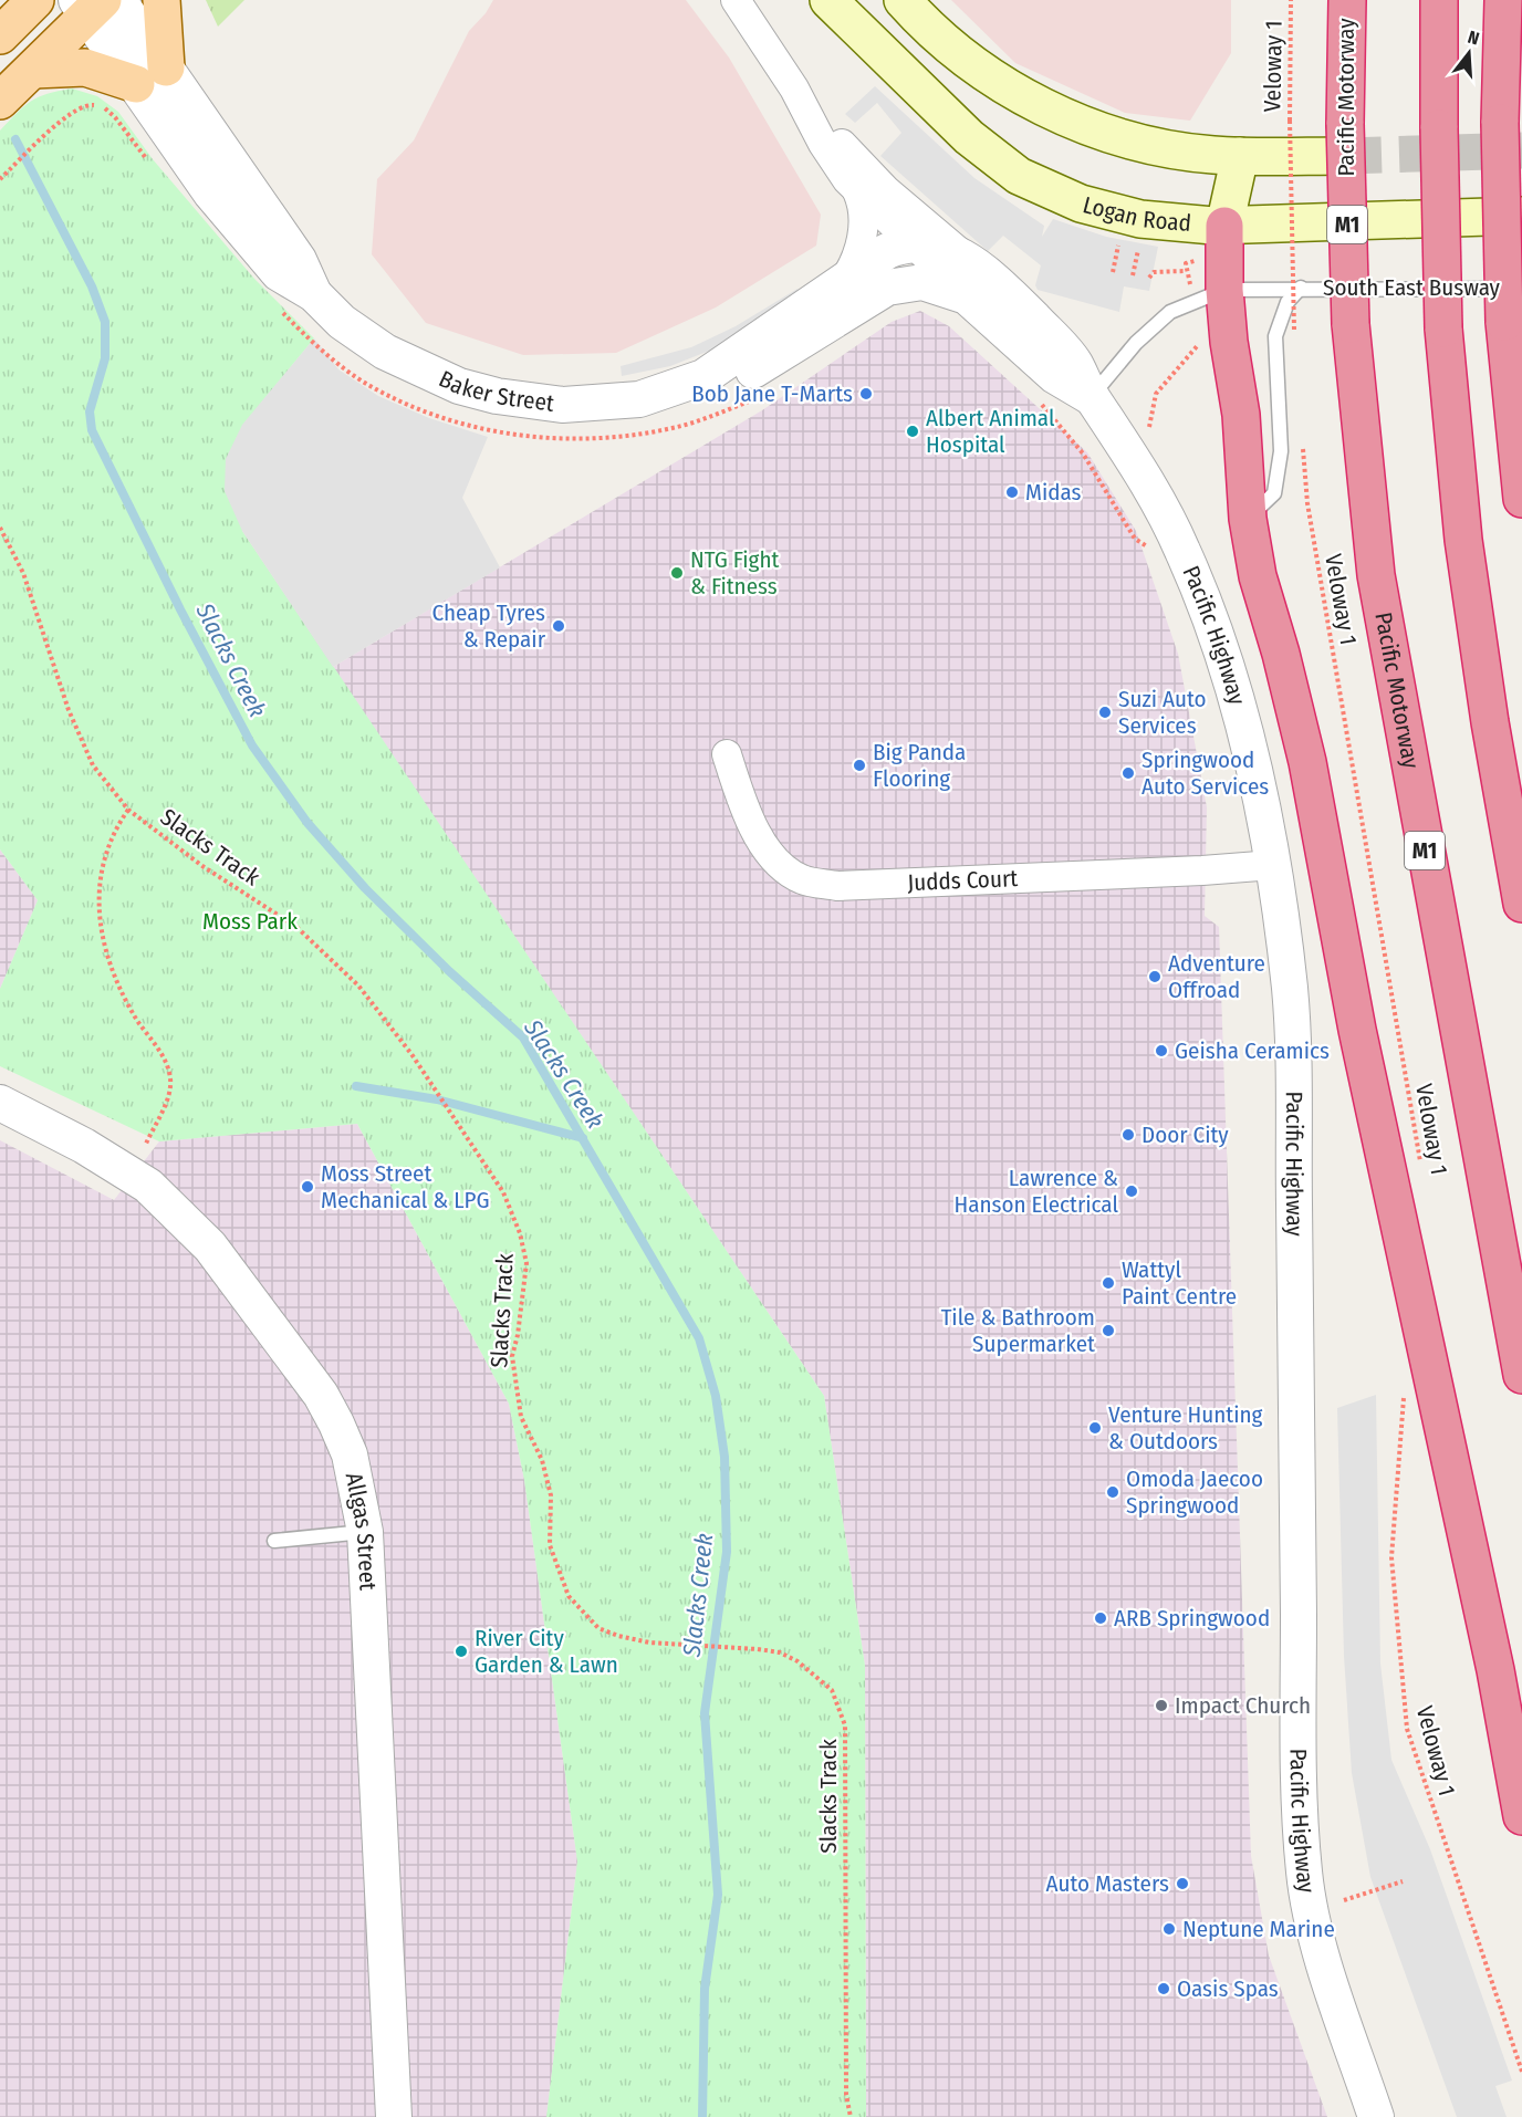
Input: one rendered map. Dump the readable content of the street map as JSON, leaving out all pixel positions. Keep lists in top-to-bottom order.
{
  "streets": {
    "highway": ["Pacific Motorway", "M1"],
    "main road": ["Logan Road"],
    "street": [
      "Baker Street",
      "Pacific Highway",
      "Judds Court",
      "Allgas Street"
    ],
    "lane": ["South East Busway"],
    "path": ["Veloway 1", "Slacks Track"]
  },
  "crossings": [
    ["South East Busway", "Pacific Highway"],
    ["Baker Street", "Pacific Highway"],
    ["Pacific Highway", "Judds Court"]
  ],
  "water": ["Slacks Creek"],
  "parks": ["Moss Park"],
  "places": [
    "Bob Jane T-Marts",
    "Albert Animal Hospital",
    "Midas",
    "NTG Fight & Fitness",
    "Cheap Tyres & Repair",
    "Suzi Auto Services",
    "Big Panda Flooring",
    "Springwood Auto Services",
    "Adventure Offroad",
    "Geisha Ceramics",
    "Door City",
    "Moss Street Mechanical & LPG",
    "Lawrence & Hanson Electrical",
    "Wattyl Paint Centre",
    "Tile & Bathroom Supermarket",
    "Venture Hunting & Outdoors",
    "Omoda Jaecoo Springwood",
    "ARB Springwood",
    "River City Garden & Lawn",
    "Impact Church",
    "Auto Masters",
    "Neptune Marine",
    "Oasis Spas"
  ],
  "north": "top"
}
